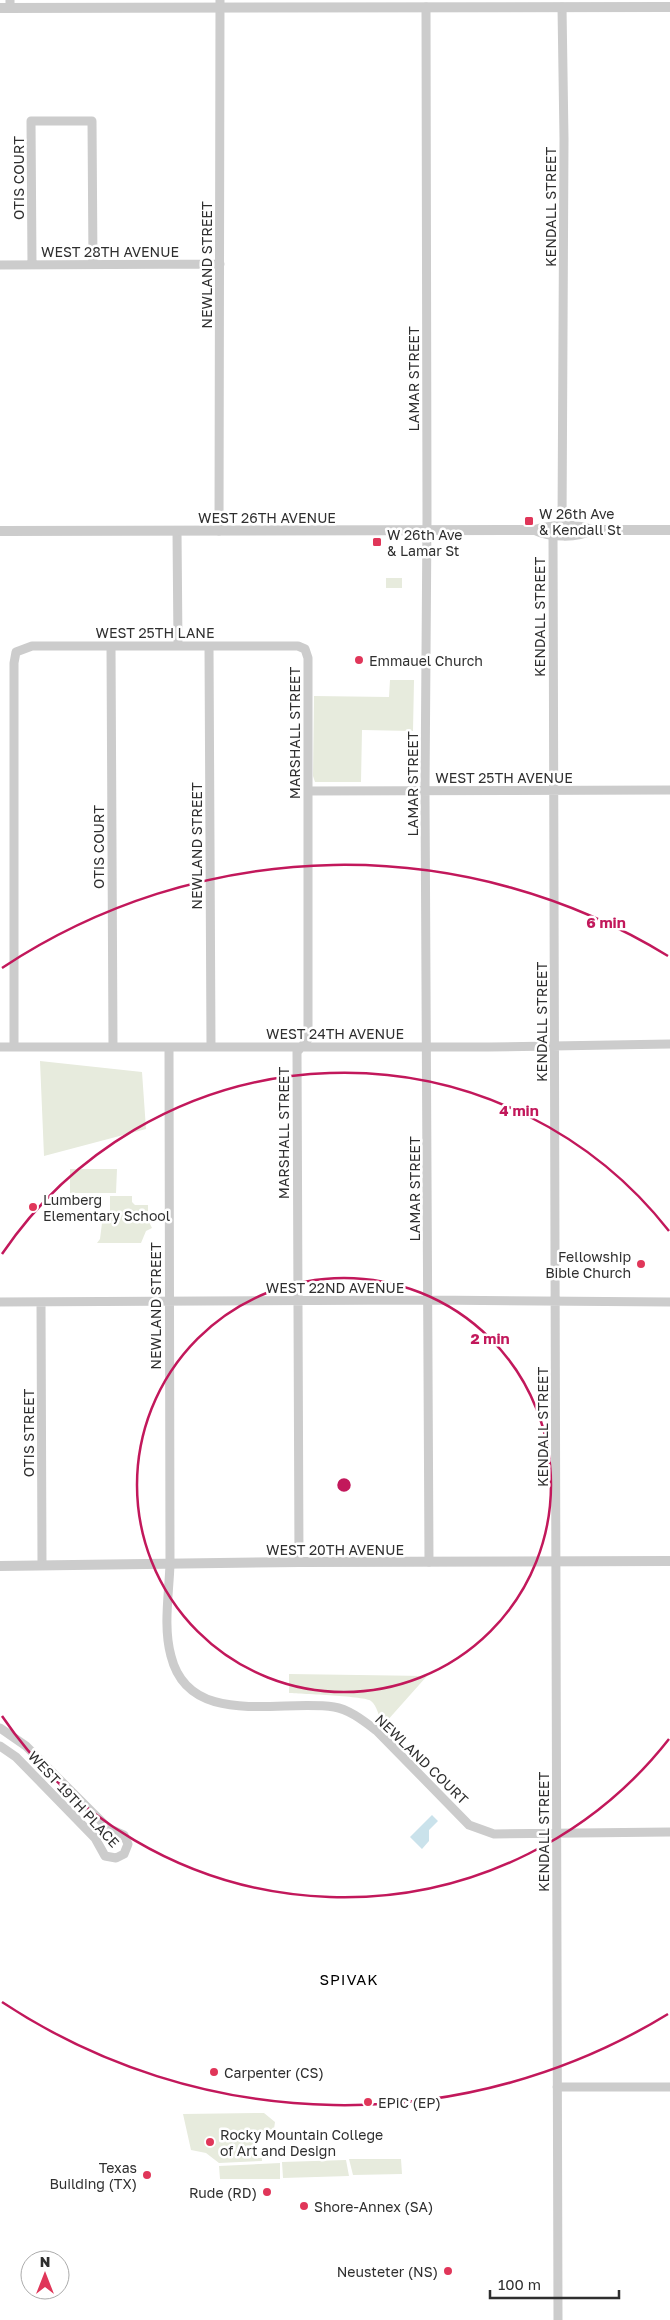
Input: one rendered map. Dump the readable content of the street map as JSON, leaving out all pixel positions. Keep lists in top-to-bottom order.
{
  "streets": {
    "street": [
      "OTIS COURT",
      "KENDALL STREET",
      "WEST 28TH AVENUE",
      "NEWLAND STREET",
      "LAMAR STREET",
      "WEST 26TH AVENUE",
      "WEST 25TH LANE",
      "MARSHALL STREET",
      "WEST 25TH AVENUE",
      "WEST 24TH AVENUE",
      "WEST 22ND AVENUE",
      "OTIS STREET",
      "WEST 20TH AVENUE",
      "NEWLAND COURT",
      "WEST 19TH PLACE"
    ]
  },
  "crossings": [
    ["OTIS COURT", "WEST 28TH AVENUE"],
    ["OTIS COURT", "WEST 25TH LANE"],
    ["OTIS COURT", "WEST 24TH AVENUE"],
    ["KENDALL STREET", "WEST 26TH AVENUE"],
    ["KENDALL STREET", "WEST 25TH AVENUE"],
    ["KENDALL STREET", "WEST 24TH AVENUE"],
    ["KENDALL STREET", "WEST 22ND AVENUE"],
    ["KENDALL STREET", "WEST 20TH AVENUE"],
    ["KENDALL STREET", "NEWLAND COURT"],
    ["WEST 28TH AVENUE", "NEWLAND STREET"],
    ["NEWLAND STREET", "WEST 26TH AVENUE"],
    ["NEWLAND STREET", "WEST 25TH LANE"],
    ["NEWLAND STREET", "WEST 24TH AVENUE"],
    ["NEWLAND STREET", "WEST 22ND AVENUE"],
    ["NEWLAND STREET", "WEST 20TH AVENUE"],
    ["NEWLAND STREET", "NEWLAND COURT"],
    ["LAMAR STREET", "WEST 26TH AVENUE"],
    ["LAMAR STREET", "WEST 25TH AVENUE"],
    ["LAMAR STREET", "WEST 24TH AVENUE"],
    ["LAMAR STREET", "WEST 22ND AVENUE"],
    ["LAMAR STREET", "WEST 20TH AVENUE"],
    ["WEST 25TH LANE", "MARSHALL STREET"],
    ["WEST 25TH LANE", "WEST 24TH AVENUE"],
    ["MARSHALL STREET", "WEST 25TH AVENUE"],
    ["MARSHALL STREET", "WEST 24TH AVENUE"],
    ["MARSHALL STREET", "WEST 22ND AVENUE"],
    ["MARSHALL STREET", "WEST 20TH AVENUE"],
    ["WEST 22ND AVENUE", "OTIS STREET"],
    ["OTIS STREET", "WEST 20TH AVENUE"],
    ["WEST 20TH AVENUE", "NEWLAND COURT"]
  ],
  "districts": ["SPIVAK"],
  "places": {
    "transit": ["W 26th Ave & Kendall St", "W 26th Ave & Lamar St"],
    "other": [
      "Emmauel Church",
      "Lumberg Elementary School",
      "Fellowship Bible Church",
      "Carpenter (CS)",
      "EPiC (EP)",
      "Rocky Mountain College of Art and Design",
      "Texas Building (TX)",
      "Rude (RD)",
      "Shore-Annex (SA)",
      "Neusteter (NS)"
    ]
  },
  "scale_bar": "100 m",
  "north": "top",
  "rings": ["6 min", "4 min", "2 min"]
}
